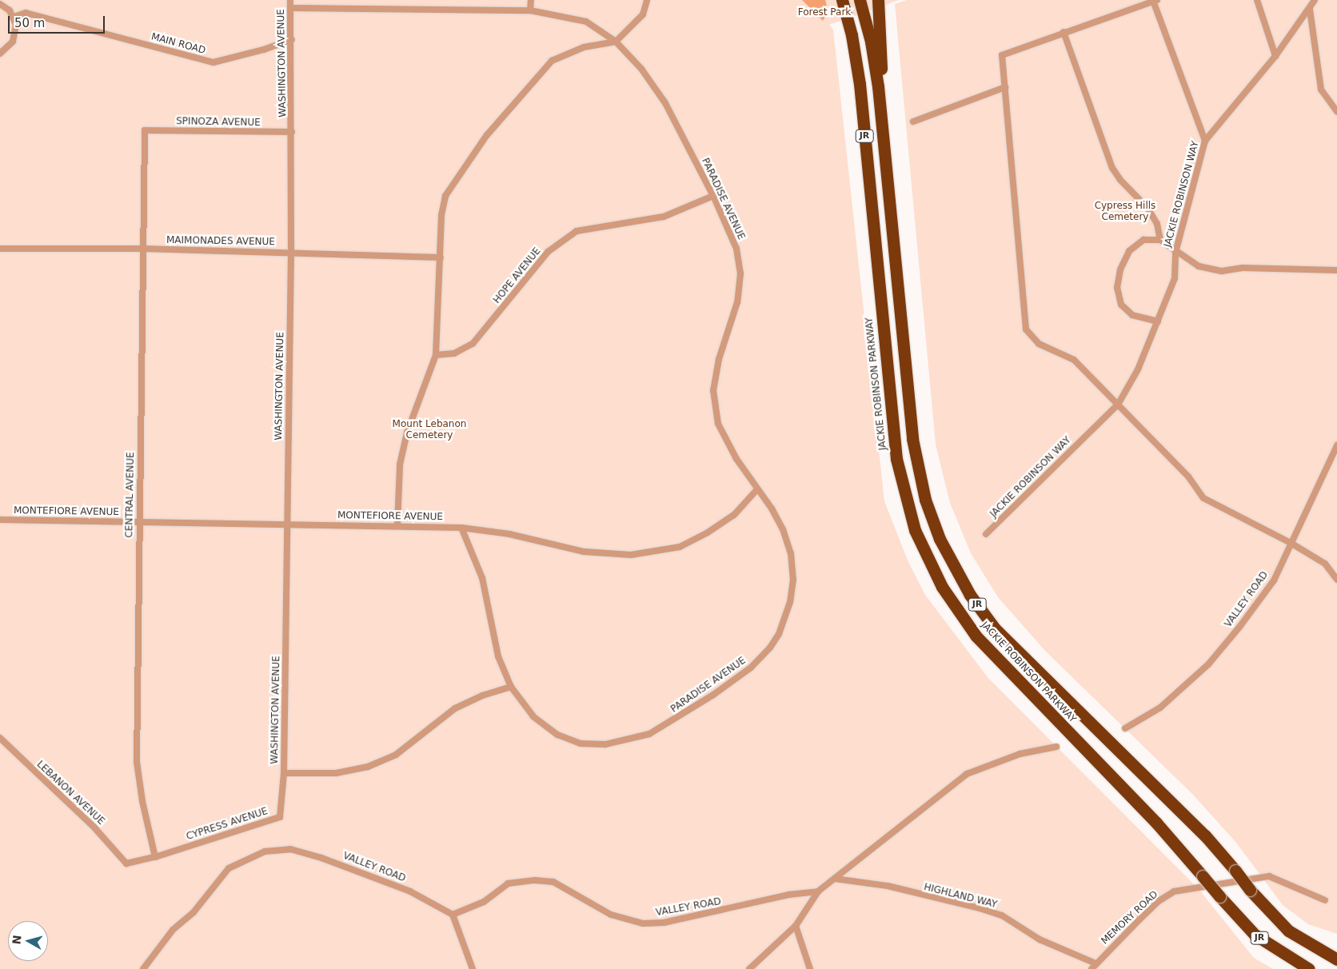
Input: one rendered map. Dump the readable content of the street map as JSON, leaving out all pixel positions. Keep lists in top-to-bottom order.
{
  "streets": {
    "highway": ["JR", "JACKIE ROBINSON PARKWAY"],
    "lane": [
      "MAIN ROAD",
      "WASHINGTON AVENUE",
      "SPINOZA AVENUE",
      "JACKIE ROBINSON WAY",
      "PARADISE AVENUE",
      "MAIMONADES AVENUE",
      "HOPE AVENUE",
      "CENTRAL AVENUE",
      "MONTEFIORE AVENUE",
      "VALLEY ROAD",
      "LEBANON AVENUE",
      "CYPRESS AVENUE",
      "HIGHLAND WAY",
      "MEMORY ROAD"
    ]
  },
  "crossings": [
    ["MAIN ROAD", "WASHINGTON AVENUE"],
    ["WASHINGTON AVENUE", "SPINOZA AVENUE"],
    ["WASHINGTON AVENUE", "PARADISE AVENUE"],
    ["WASHINGTON AVENUE", "MAIMONADES AVENUE"],
    ["WASHINGTON AVENUE", "MONTEFIORE AVENUE"],
    ["WASHINGTON AVENUE", "CYPRESS AVENUE"],
    ["SPINOZA AVENUE", "CENTRAL AVENUE"],
    ["PARADISE AVENUE", "HOPE AVENUE"],
    ["PARADISE AVENUE", "MONTEFIORE AVENUE"],
    ["MAIMONADES AVENUE", "CENTRAL AVENUE"],
    ["CENTRAL AVENUE", "MONTEFIORE AVENUE"],
    ["CENTRAL AVENUE", "CYPRESS AVENUE"],
    ["VALLEY ROAD", "HIGHLAND WAY"],
    ["LEBANON AVENUE", "CYPRESS AVENUE"],
    ["HIGHLAND WAY", "MEMORY ROAD"]
  ],
  "parks": ["Forest Park", "Cypress Hills Cemetery", "Mount Lebanon Cemetery"],
  "scale_bar": "50 m",
  "north": "left"
}
